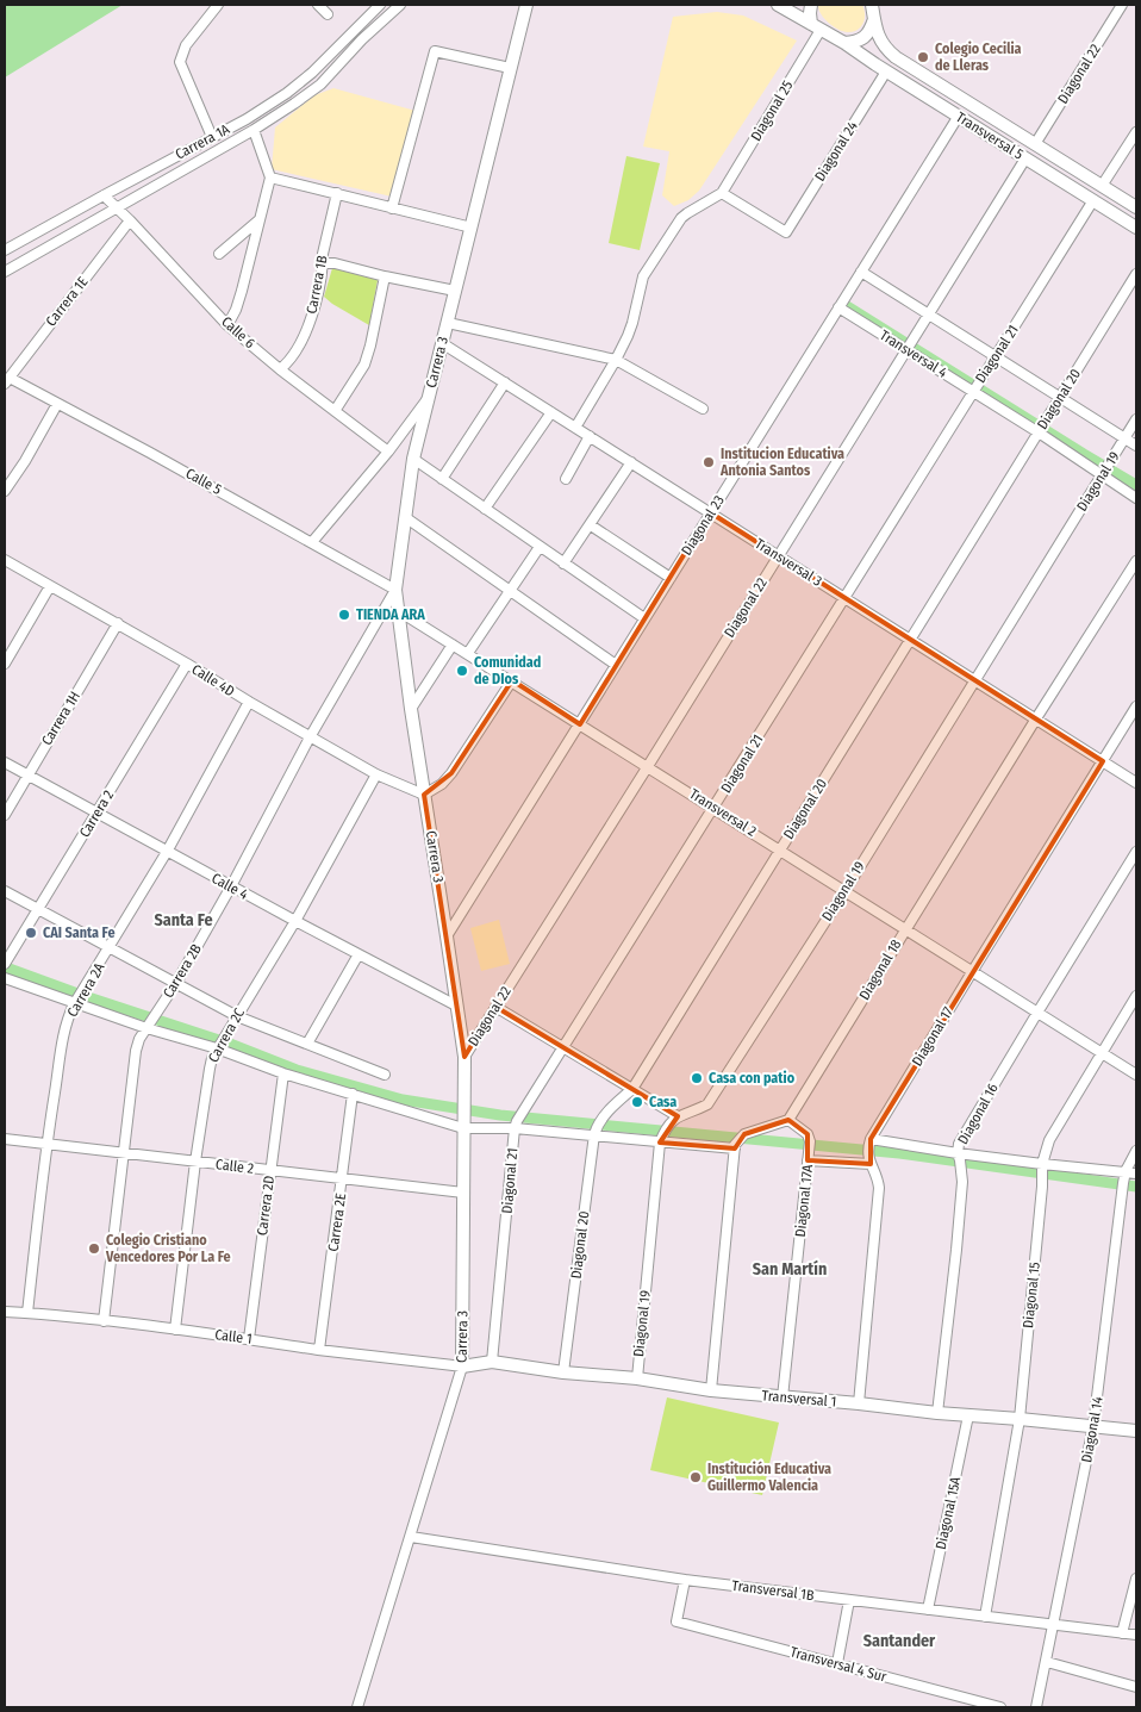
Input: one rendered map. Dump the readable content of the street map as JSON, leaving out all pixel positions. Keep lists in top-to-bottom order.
{
  "streets": {
    "street": [
      "Diagonal 22",
      "Diagonal 25",
      "Transversal 5",
      "Carrera 1A",
      "Diagonal 24",
      "Carrera 1B",
      "Carrera 1E",
      "Calle 6",
      "Transversal 4",
      "Diagonal 21",
      "Carrera 3",
      "Diagonal 20",
      "Calle 5",
      "Diagonal 19",
      "Diagonal 23",
      "Transversal 3",
      "Calle 4D",
      "Carrera 1H",
      "Transversal 2",
      "Carrera 2",
      "Calle 4",
      "Diagonal 18",
      "Carrera 2B",
      "Carrera 2A",
      "Carrera 2C",
      "Diagonal 17",
      "Diagonal 16",
      "Calle 2",
      "Diagonal 17A",
      "Carrera 2D",
      "Carrera 2E",
      "Diagonal 15",
      "Calle 1",
      "Transversal 1",
      "Diagonal 14",
      "Diagonal 15A",
      "Transversal 1B",
      "Transversal 4 Sur"
    ]
  },
  "crossings": [
    ["Diagonal 22", "Transversal 5"],
    ["Diagonal 22", "Transversal 4"],
    ["Diagonal 22", "Carrera 3"],
    ["Diagonal 22", "Transversal 3"],
    ["Diagonal 22", "Transversal 2"],
    ["Diagonal 25", "Transversal 5"],
    ["Diagonal 25", "Diagonal 24"],
    ["Transversal 5", "Diagonal 24"],
    ["Transversal 5", "Diagonal 21"],
    ["Transversal 5", "Diagonal 23"],
    ["Carrera 1A", "Calle 6"],
    ["Carrera 1B", "Calle 6"],
    ["Carrera 1E", "Calle 6"],
    ["Carrera 1E", "Calle 5"],
    ["Transversal 4", "Diagonal 21"],
    ["Transversal 4", "Diagonal 20"],
    ["Transversal 4", "Diagonal 19"],
    ["Transversal 4", "Diagonal 23"],
    ["Diagonal 21", "Transversal 3"],
    ["Diagonal 21", "Transversal 2"],
    ["Diagonal 21", "Transversal 1"],
    ["Carrera 3", "Calle 5"],
    ["Carrera 3", "Diagonal 23"],
    ["Carrera 3", "Transversal 3"],
    ["Carrera 3", "Calle 4D"],
    ["Carrera 3", "Transversal 2"],
    ["Carrera 3", "Calle 4"],
    ["Carrera 3", "Carrera 2B"],
    ["Carrera 3", "Calle 2"],
    ["Carrera 3", "Calle 1"],
    ["Carrera 3", "Transversal 1"],
    ["Carrera 3", "Transversal 1B"],
    ["Diagonal 20", "Transversal 3"],
    ["Diagonal 20", "Transversal 2"],
    ["Diagonal 20", "Transversal 1"],
    ["Calle 5", "Carrera 2B"],
    ["Diagonal 19", "Transversal 3"],
    ["Diagonal 19", "Transversal 2"],
    ["Diagonal 19", "Transversal 1"],
    ["Diagonal 23", "Transversal 3"],
    ["Diagonal 23", "Transversal 2"],
    ["Transversal 3", "Diagonal 18"],
    ["Transversal 3", "Diagonal 17"],
    ["Calle 4D", "Carrera 1H"],
    ["Calle 4D", "Carrera 2"],
    ["Calle 4D", "Carrera 2B"],
    ["Calle 4D", "Carrera 2A"],
    ["Calle 4D", "Carrera 2C"],
    ["Carrera 1H", "Calle 4"],
    ["Transversal 2", "Diagonal 18"],
    ["Transversal 2", "Diagonal 17"],
    ["Transversal 2", "Diagonal 16"],
    ["Transversal 2", "Diagonal 15"],
    ["Carrera 2", "Calle 4"],
    ["Calle 4", "Carrera 2B"],
    ["Calle 4", "Carrera 2A"],
    ["Calle 4", "Carrera 2C"],
    ["Diagonal 18", "Diagonal 17A"],
    ["Carrera 2B", "Calle 2"],
    ["Carrera 2B", "Calle 1"],
    ["Carrera 2A", "Calle 2"],
    ["Carrera 2A", "Calle 1"],
    ["Carrera 2C", "Calle 2"],
    ["Carrera 2C", "Calle 1"],
    ["Diagonal 17", "Transversal 1"],
    ["Diagonal 16", "Transversal 1"],
    ["Calle 2", "Carrera 2D"],
    ["Calle 2", "Carrera 2E"],
    ["Diagonal 17A", "Transversal 1"],
    ["Carrera 2D", "Calle 1"],
    ["Carrera 2E", "Calle 1"],
    ["Diagonal 15", "Transversal 1"],
    ["Diagonal 15", "Transversal 1B"],
    ["Calle 1", "Transversal 1"],
    ["Transversal 1", "Diagonal 14"],
    ["Transversal 1", "Diagonal 15A"],
    ["Diagonal 14", "Transversal 1B"],
    ["Diagonal 15A", "Transversal 1B"],
    ["Transversal 1B", "Transversal 4 Sur"]
  ],
  "districts": ["Santa Fe", "San Martín", "Santander"],
  "places": [
    "Colegio Cecilia de Lleras",
    "Institucion Educativa Antonia Santos",
    "TIENDA ARA",
    "Comunidad de DIos",
    "CAI Santa Fe",
    "Casa con patio",
    "Casa",
    "Colegio Cristiano Vencedores Por La Fe",
    "Institución Educativa Guillermo Valencia"
  ]
}
